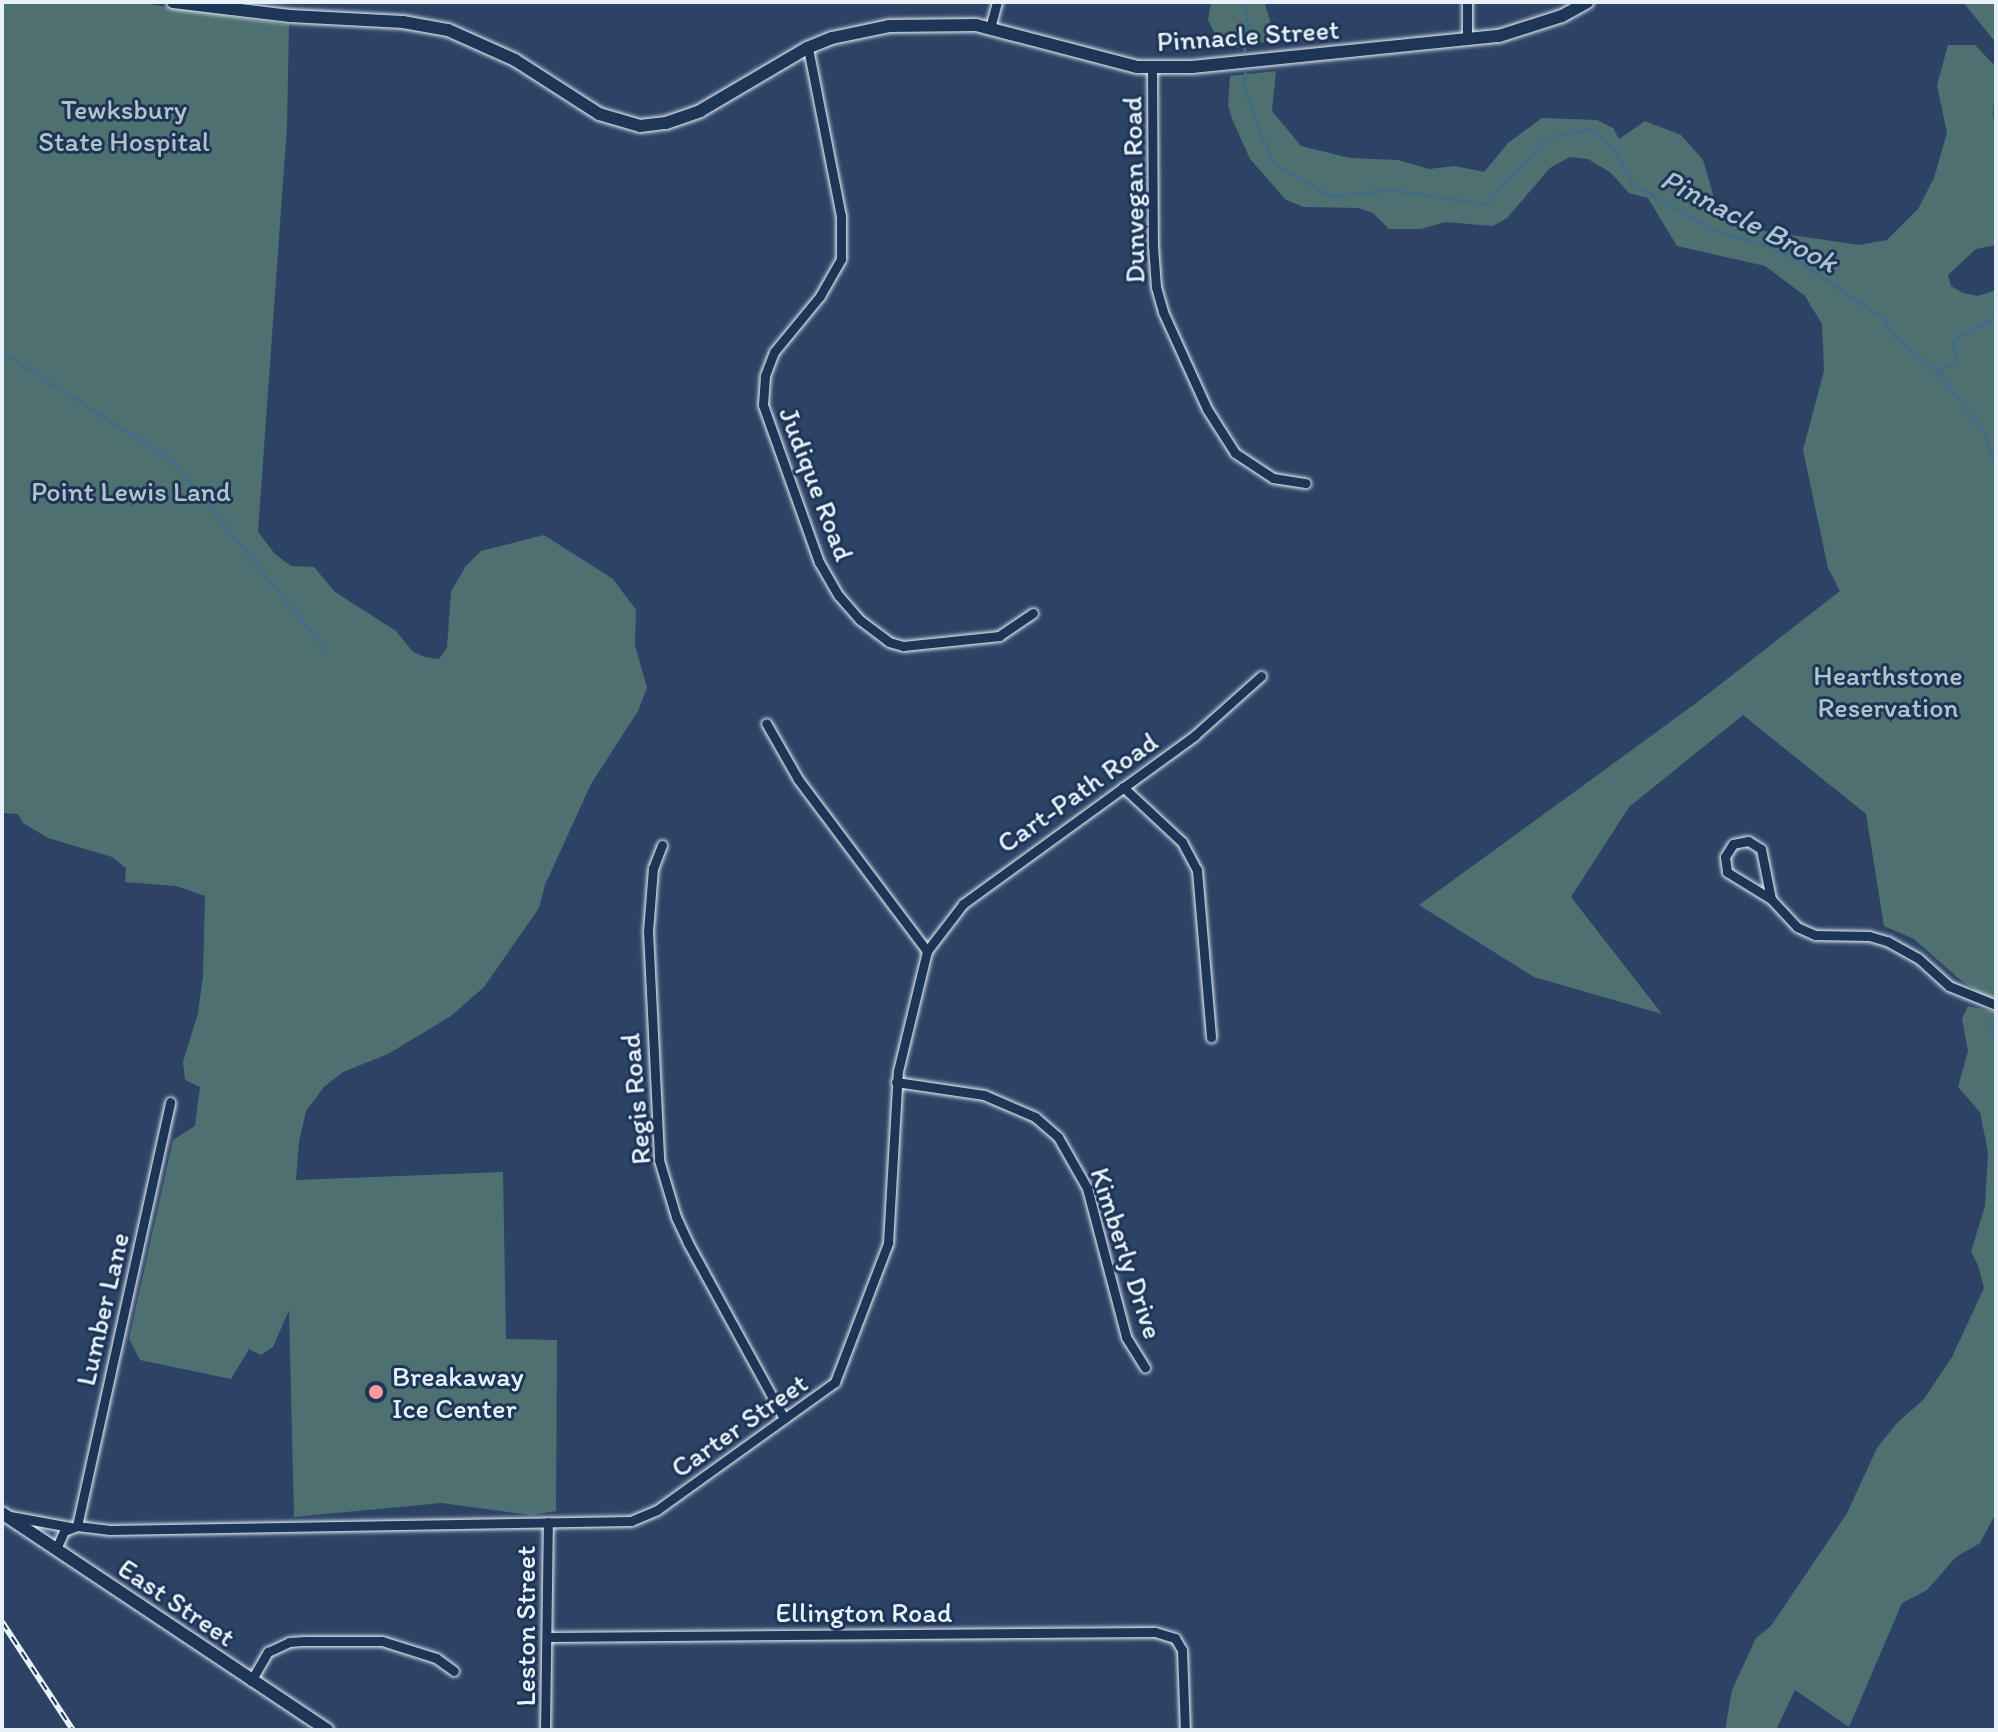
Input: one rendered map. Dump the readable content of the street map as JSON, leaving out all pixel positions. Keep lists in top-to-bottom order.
{
  "streets": {
    "street": [
      "Pinnacle Street",
      "Dunvegan Road",
      "Judique Road",
      "Cart-Path Road",
      "Regis Road",
      "Kimberly Drive",
      "Lumber Lane",
      "Carter Street",
      "East Street",
      "Ellington Road",
      "Leston Street"
    ]
  },
  "crossings": [
    ["Pinnacle Street", "Dunvegan Road"],
    ["Pinnacle Street", "Judique Road"],
    ["Cart-Path Road", "Carter Street"],
    ["Regis Road", "Carter Street"],
    ["Kimberly Drive", "Carter Street"],
    ["Lumber Lane", "Carter Street"],
    ["Carter Street", "East Street"],
    ["Carter Street", "Leston Street"],
    ["Ellington Road", "Leston Street"]
  ],
  "water": ["Pinnacle Brook"],
  "parks": ["Tewksbury State Hospital", "Point Lewis Land", "Hearthstone Reservation"],
  "places": ["Breakaway Ice Center"]
}
